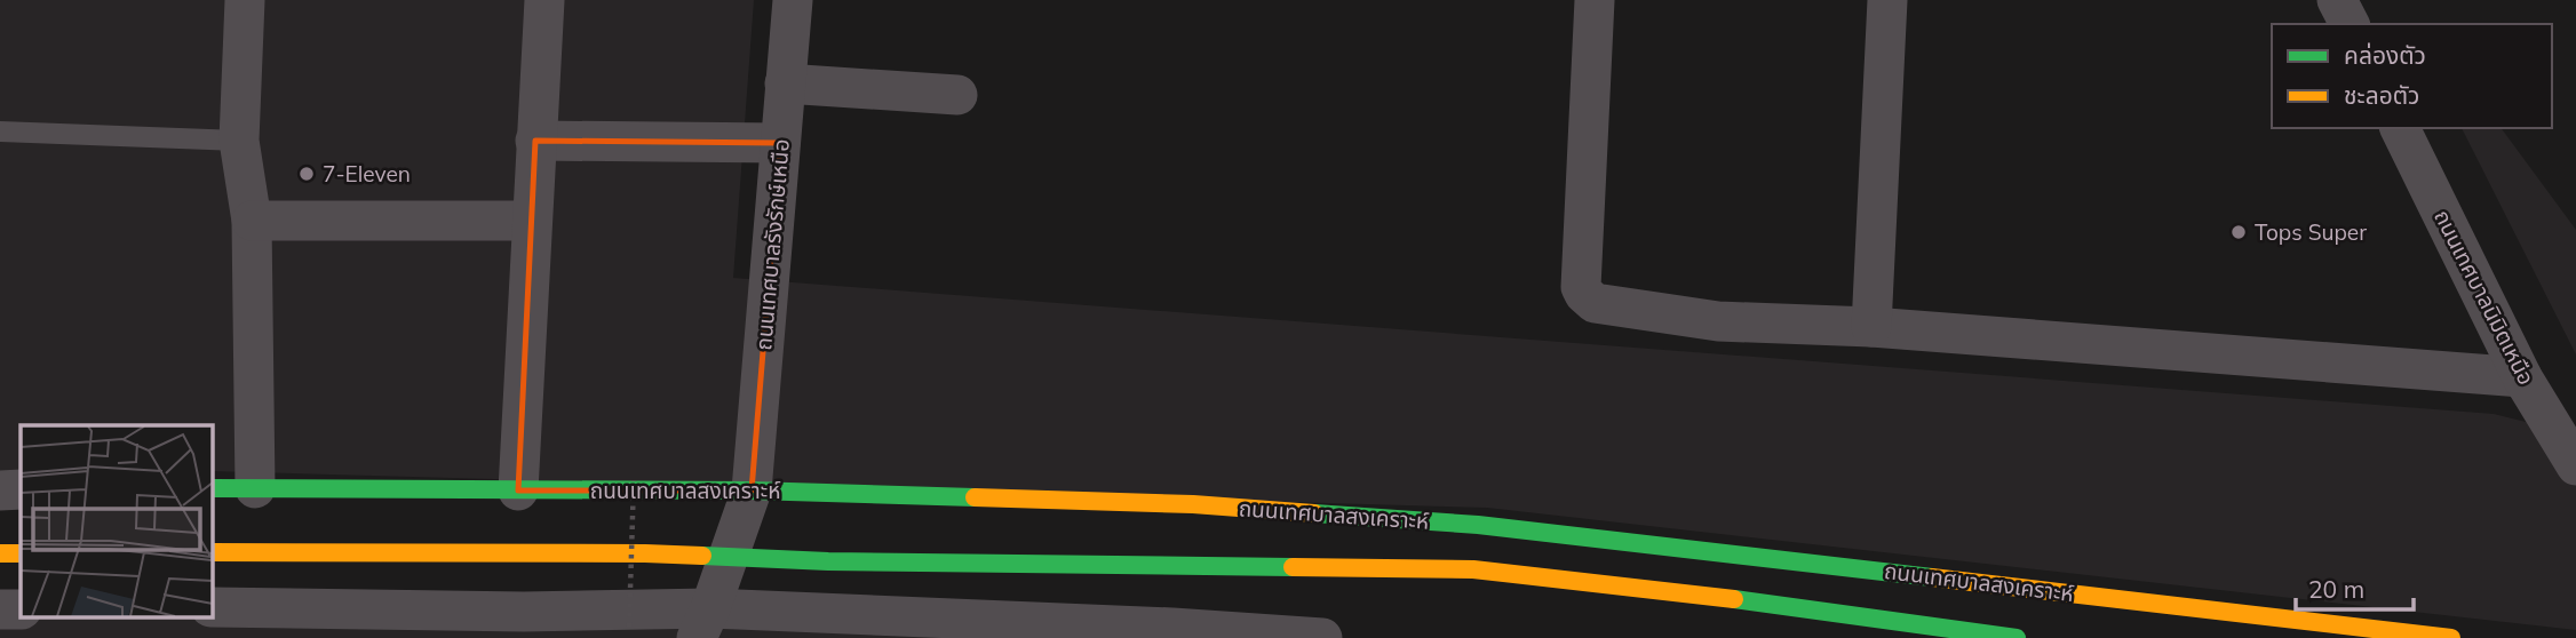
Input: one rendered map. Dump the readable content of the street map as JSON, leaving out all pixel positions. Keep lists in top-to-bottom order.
{
  "streets": {
    "street": ["ถนนเทศบาลรังรักษ์เหนือ", "ถนนเทศบาลนิมิตเหนือ", "ถนนเทศบาลสงเคราะห์"]
  },
  "crossings": [
    ["ถนนเทศบาลรังรักษ์เหนือ", "ถนนเทศบาลสงเคราะห์"]
  ],
  "places": ["7-Eleven", "Tops Super"],
  "legend": ["คล่องตัว", "ชะลอตัว"],
  "scale_bar": "20 m"
}
